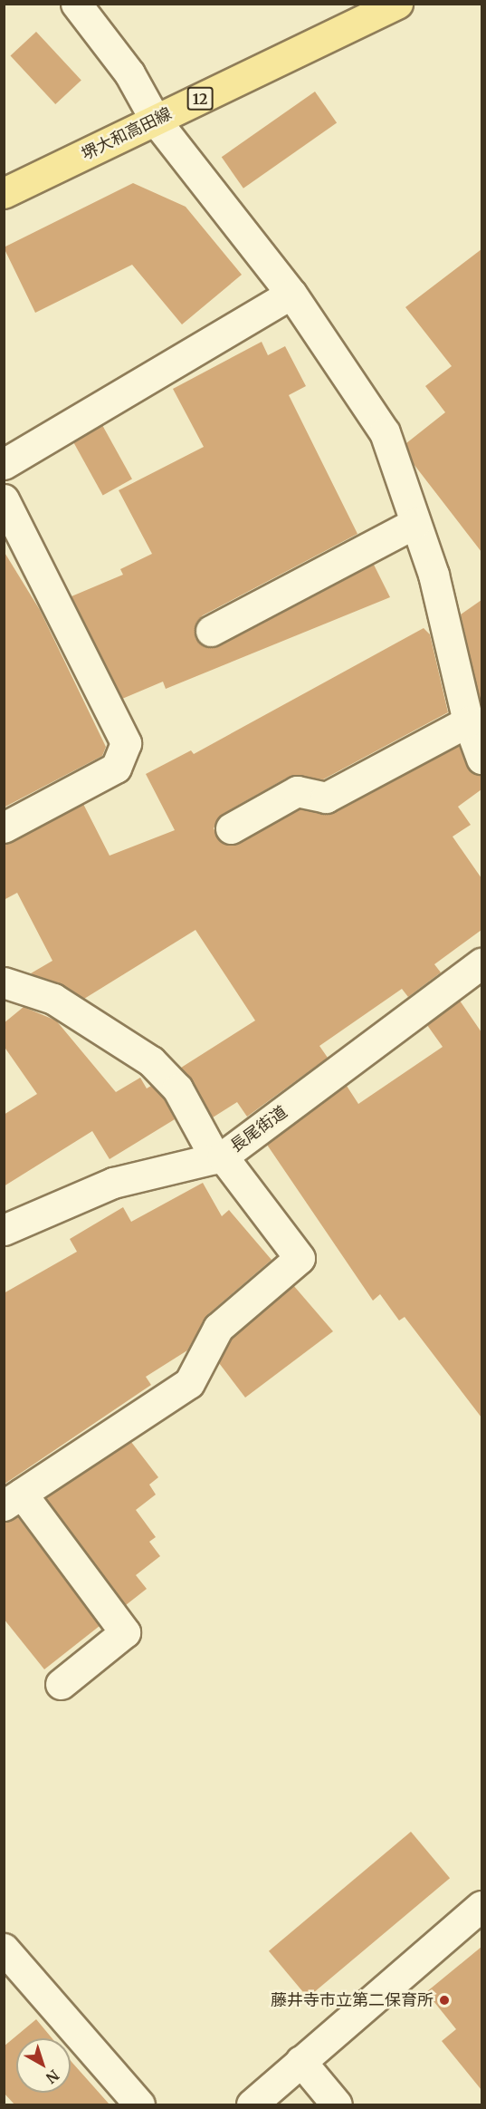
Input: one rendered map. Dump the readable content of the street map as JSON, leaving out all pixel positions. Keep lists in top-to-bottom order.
{
  "streets": {
    "main road": ["12", "堺大和高田線"],
    "street": ["長尾街道"]
  },
  "places": ["藤井寺市立第二保育所"],
  "north": "bottom right"
}
